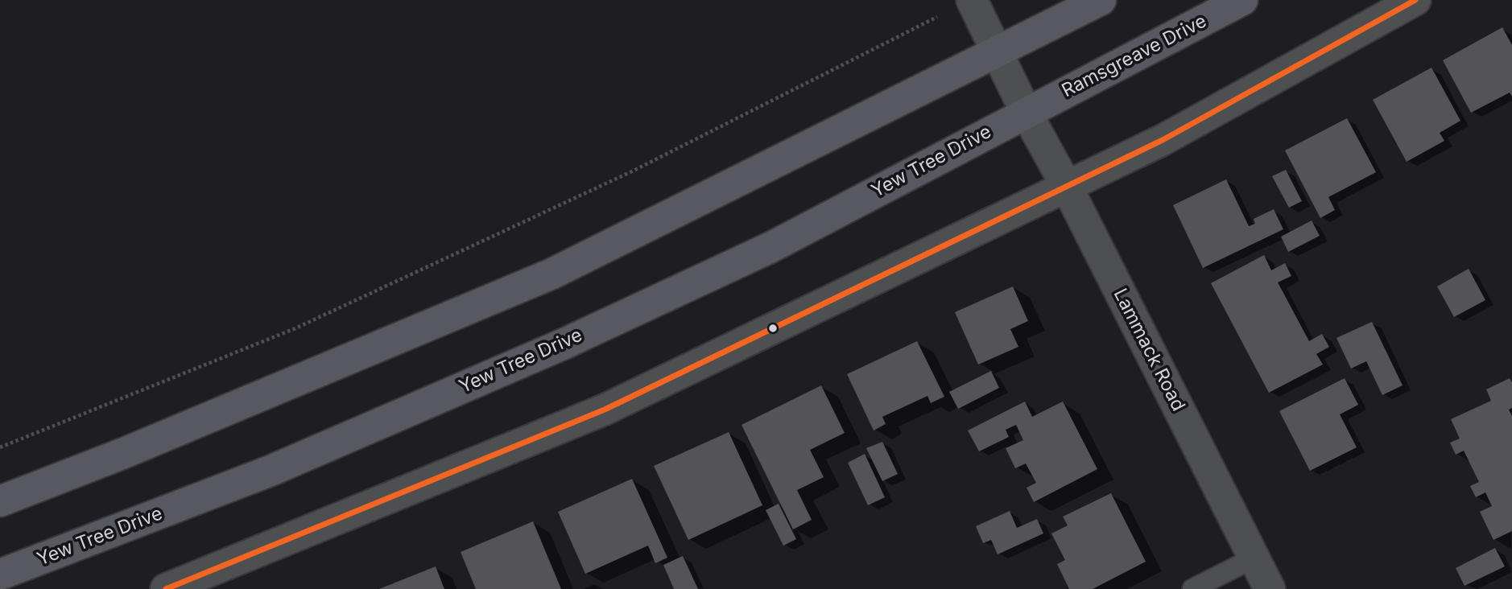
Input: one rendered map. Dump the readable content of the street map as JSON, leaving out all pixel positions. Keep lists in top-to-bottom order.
{
  "streets": {
    "highway": ["Ramsgreave Drive", "Yew Tree Drive"],
    "street": ["Lammack Road"]
  },
  "crossings": [
    ["Ramsgreave Drive", "Yew Tree Drive"],
    ["Ramsgreave Drive", "Lammack Road"],
    ["Yew Tree Drive", "Lammack Road"]
  ]
}
